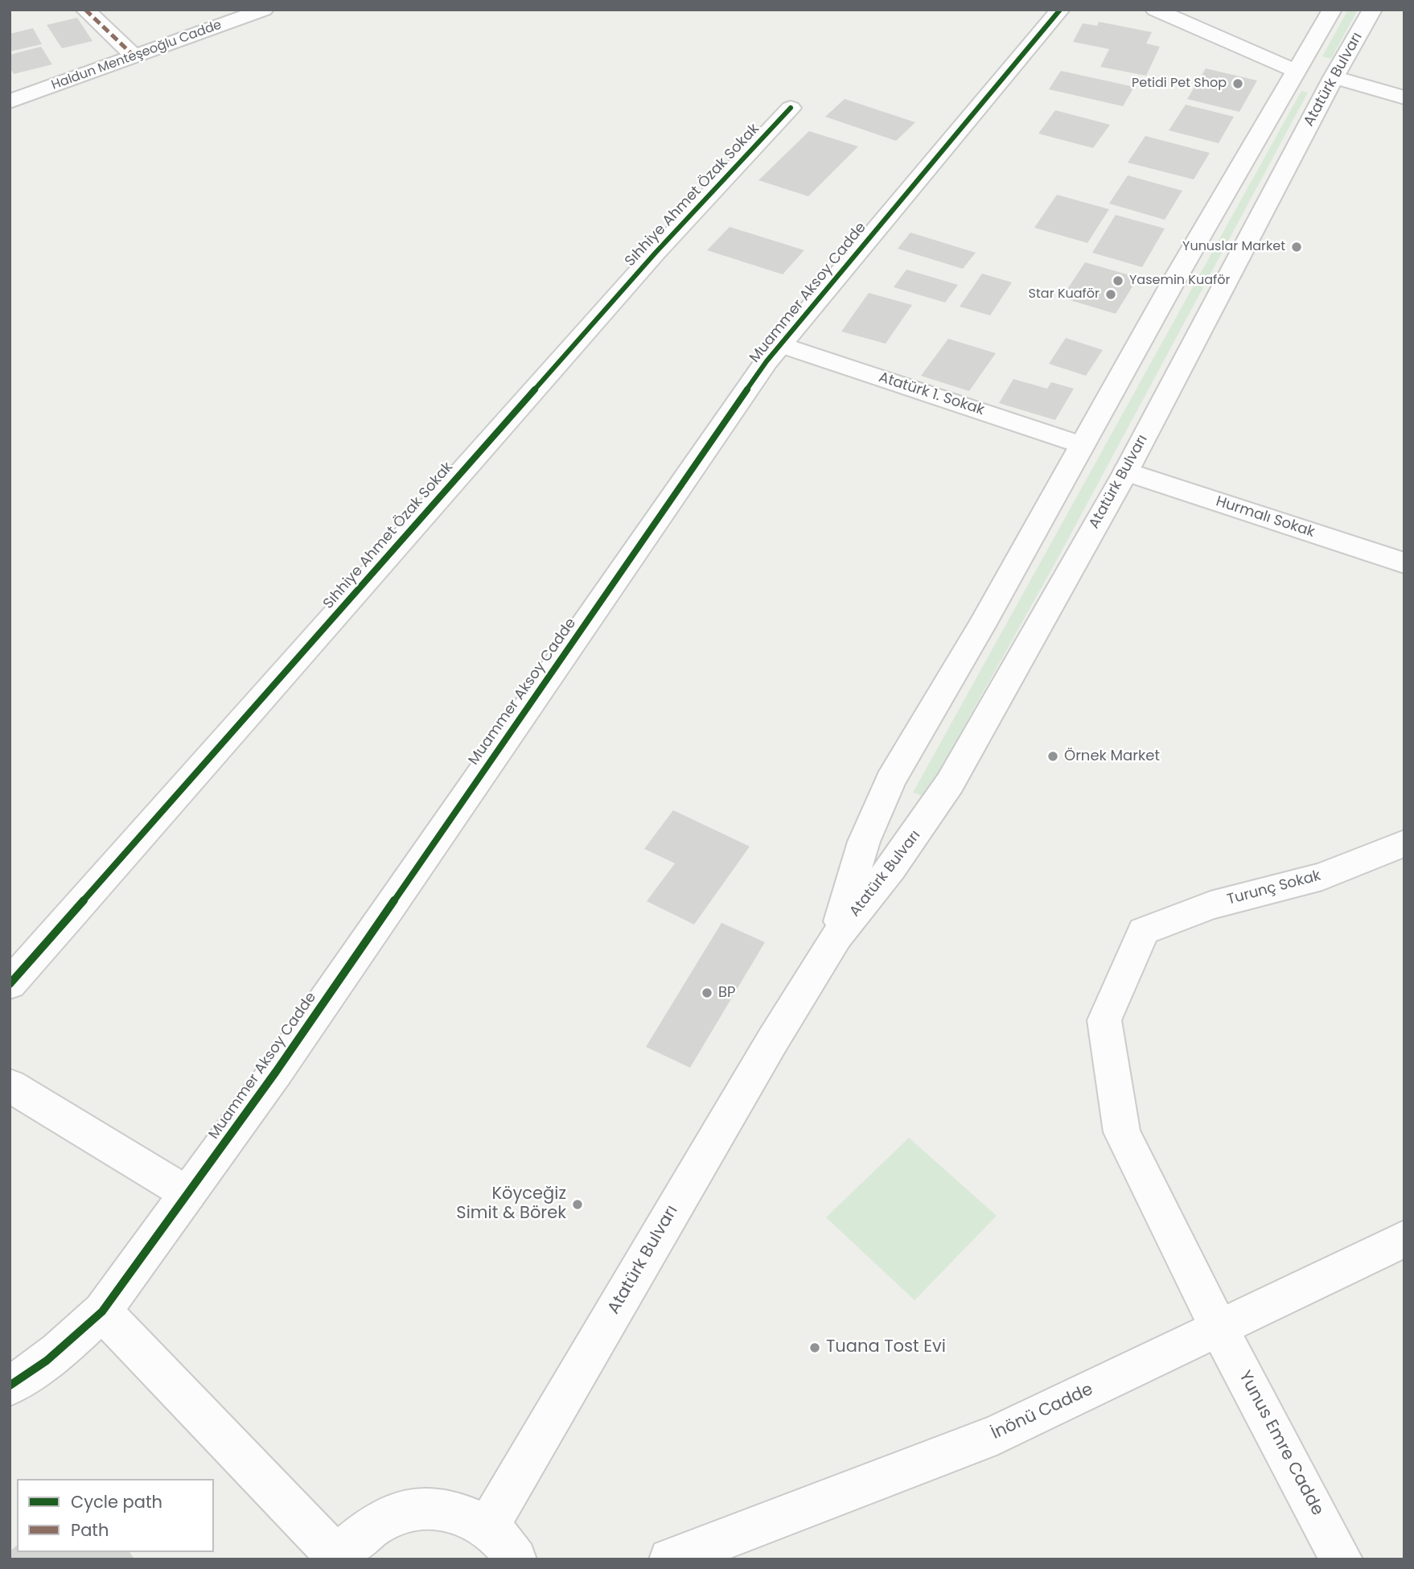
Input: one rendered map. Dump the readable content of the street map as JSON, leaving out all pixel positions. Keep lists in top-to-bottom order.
{
  "streets": {
    "street": [
      "Haldun Menteşeoğlu Cadde",
      "Atatürk Bulvarı",
      "Sıhhiye Ahmet Özak Sokak",
      "Muammer Aksoy Cadde",
      "Atatürk 1. Sokak",
      "Hurmalı Sokak",
      "Turunç Sokak",
      "İnönü Cadde",
      "Yunus Emre Cadde"
    ]
  },
  "crossings": [
    ["Atatürk Bulvarı", "Atatürk 1. Sokak"],
    ["Atatürk Bulvarı", "Hurmalı Sokak"],
    ["Muammer Aksoy Cadde", "Atatürk 1. Sokak"],
    ["Turunç Sokak", "Yunus Emre Cadde"],
    ["İnönü Cadde", "Yunus Emre Cadde"]
  ],
  "places": [
    "Petidi Pet Shop",
    "Yunuslar Market",
    "Yasemin Kuaför",
    "Star Kuaför",
    "Örnek Market",
    "BP",
    "Köyceğiz Simit & Börek",
    "Tuana Tost Evi"
  ],
  "legend": ["Cycle path", "Path"]
}
